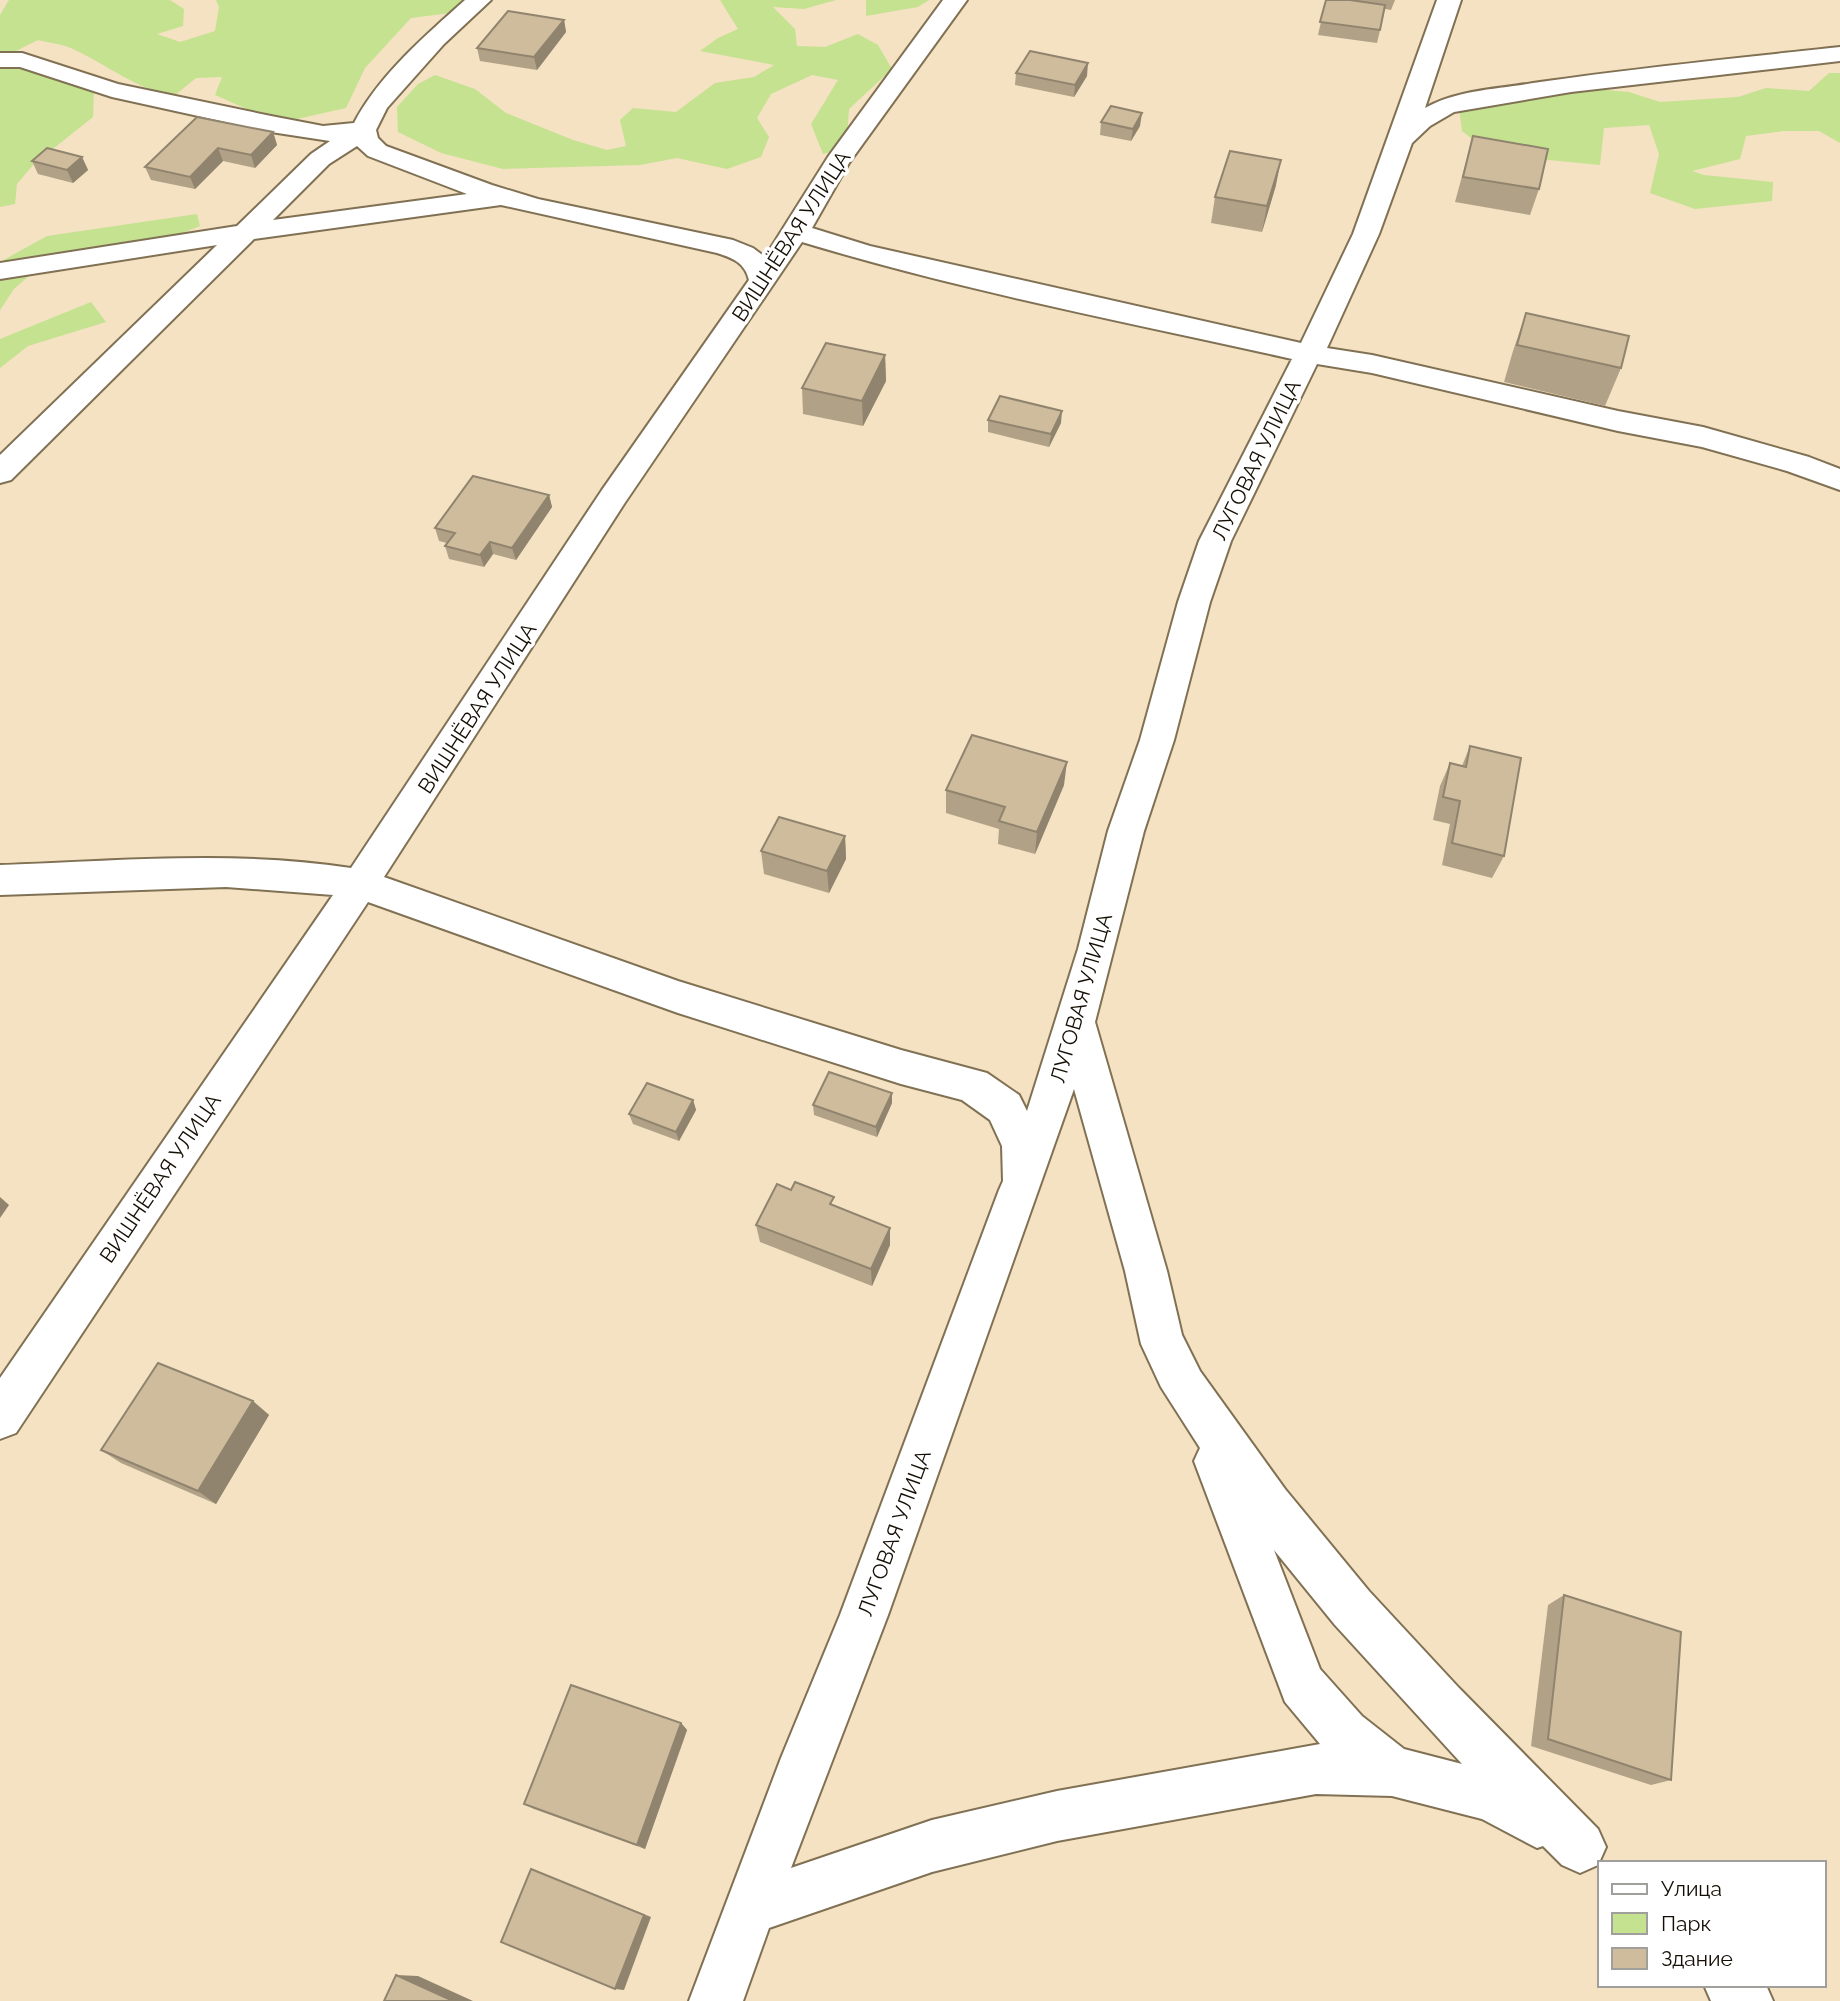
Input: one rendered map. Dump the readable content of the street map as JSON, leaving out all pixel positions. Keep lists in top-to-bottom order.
{
  "streets": {
    "street": ["ВИШНЁВАЯ УЛИЦА", "ЛУГОВАЯ УЛИЦА"]
  },
  "legend": ["Улица", "Парк", "Здание"]
}
